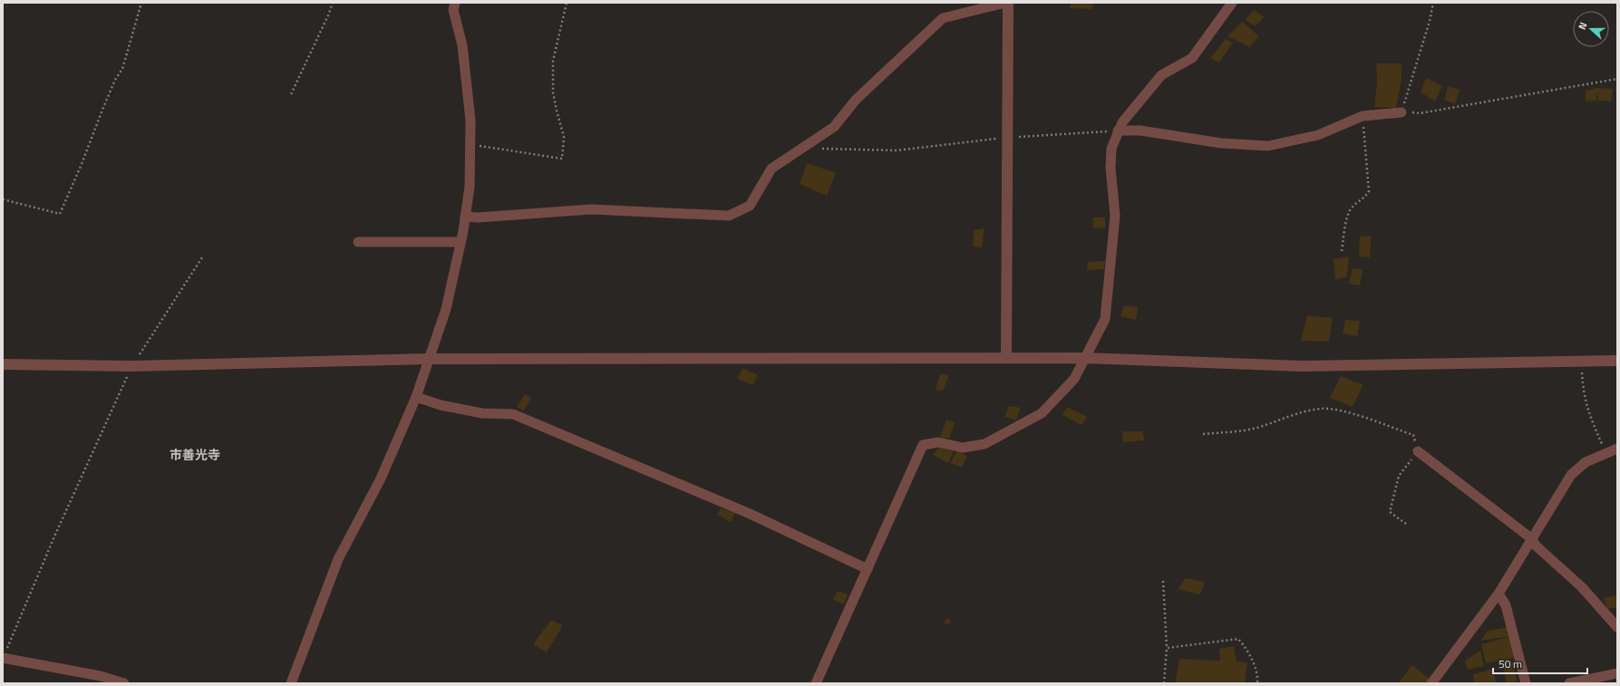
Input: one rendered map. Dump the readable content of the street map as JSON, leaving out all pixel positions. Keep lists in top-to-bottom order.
{
  "districts": ["市善光寺"],
  "scale_bar": "50 m",
  "north": "left"
}
